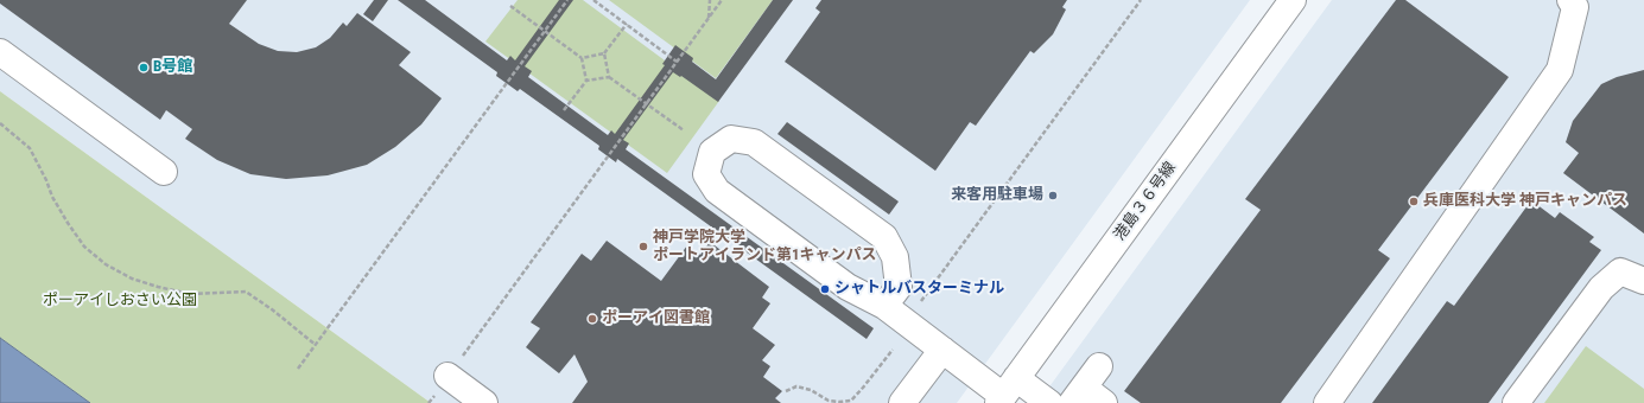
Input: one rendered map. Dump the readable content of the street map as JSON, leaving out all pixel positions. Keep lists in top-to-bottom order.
{
  "streets": {
    "street": ["港島３６号線"]
  },
  "parks": ["ポーアイしおさい公園"],
  "places": [
    "B号館",
    "来客用駐車場",
    "兵庫医科大学 神戸キャンパス",
    "神戸学院大学 ポートアイランド第1キャンパス",
    "シャトルバスターミナル",
    "ポーアイ図書館"
  ]
}
